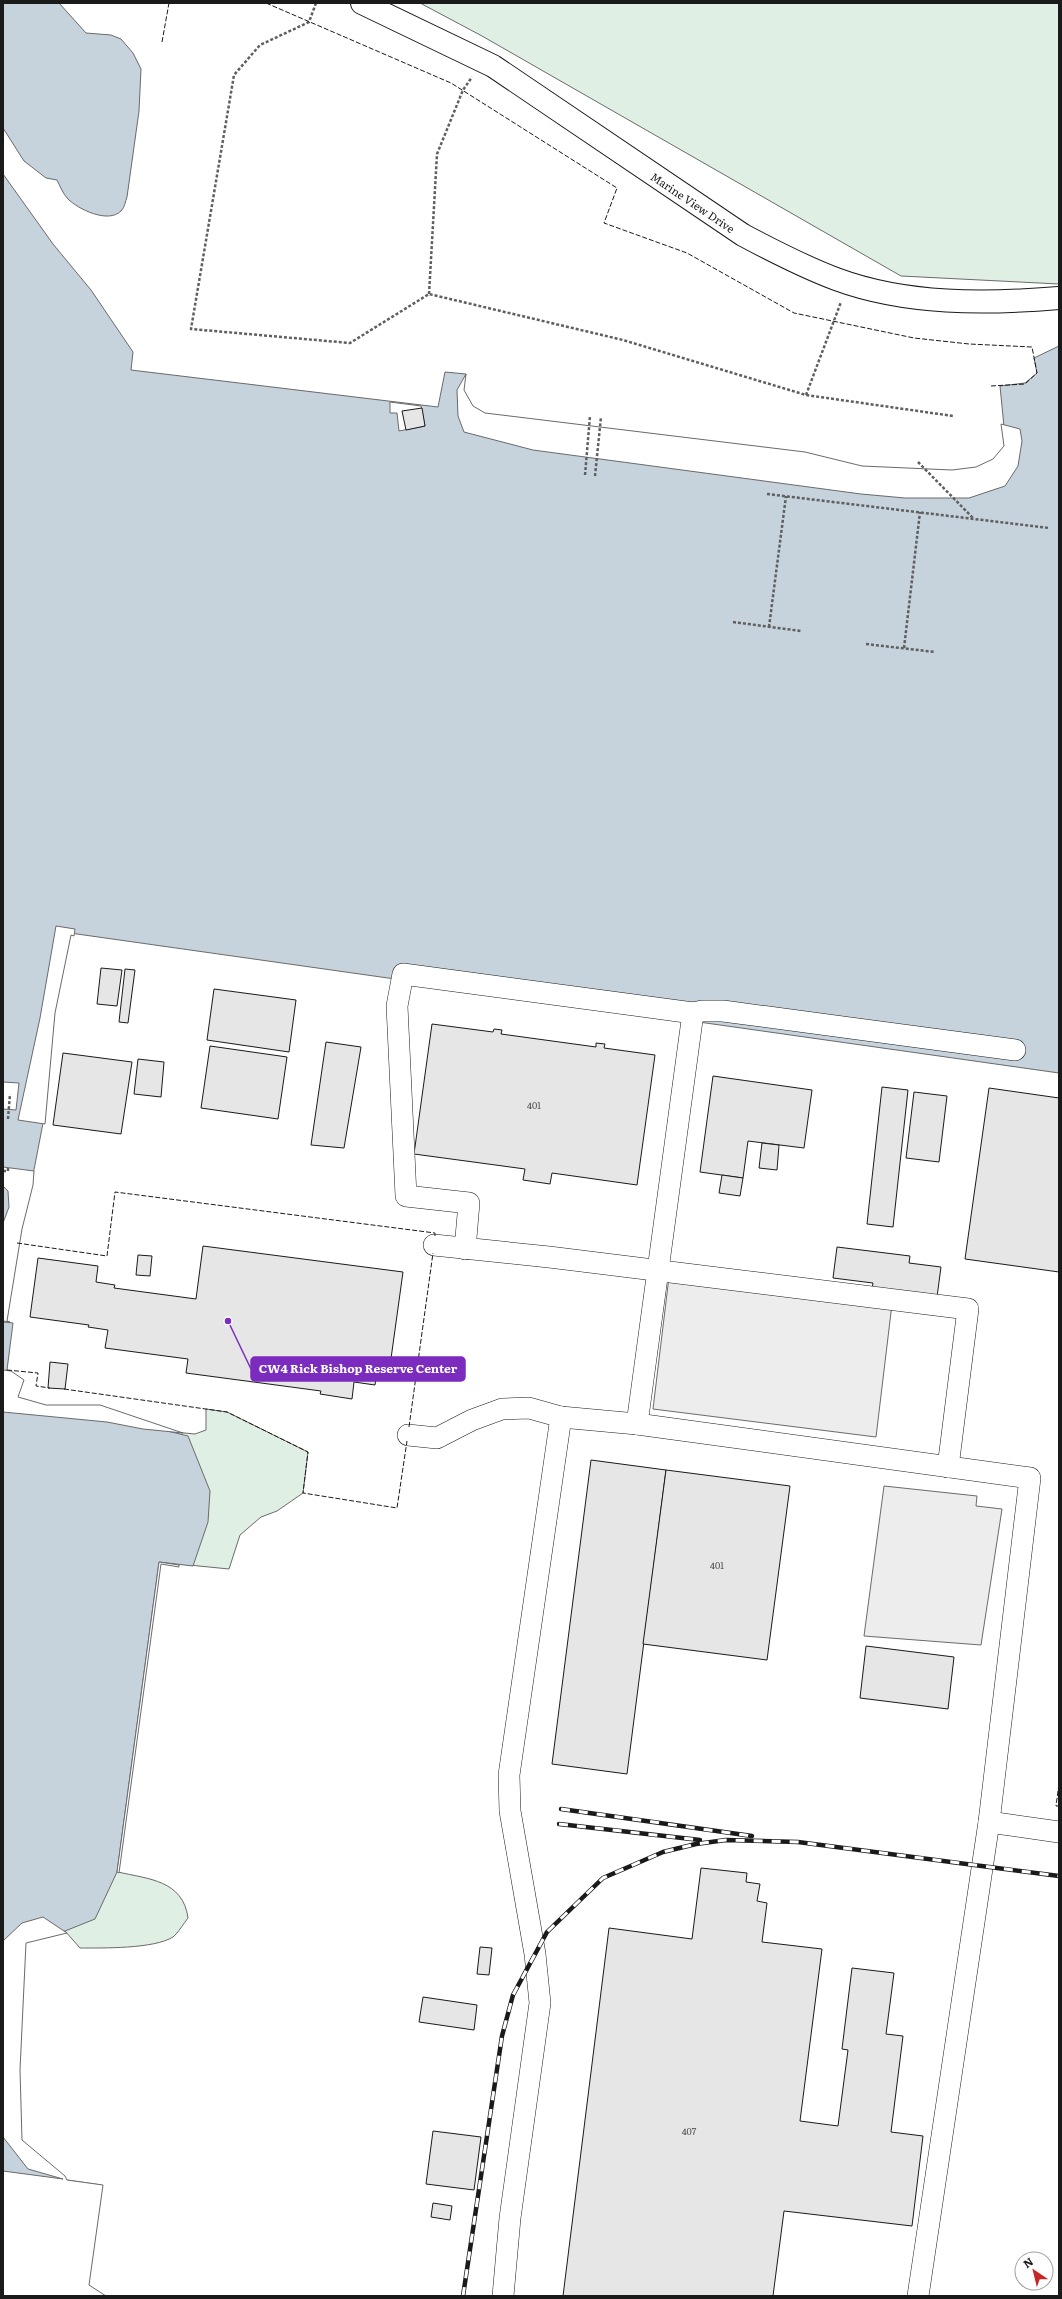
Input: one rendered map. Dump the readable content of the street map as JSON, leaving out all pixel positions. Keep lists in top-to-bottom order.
{
  "streets": {
    "main road": ["Marine View Drive"]
  },
  "places": ["CW4 Rick Bishop Reserve Center"],
  "house_numbers": ["401", "401", "407"],
  "north": "top left"
}
